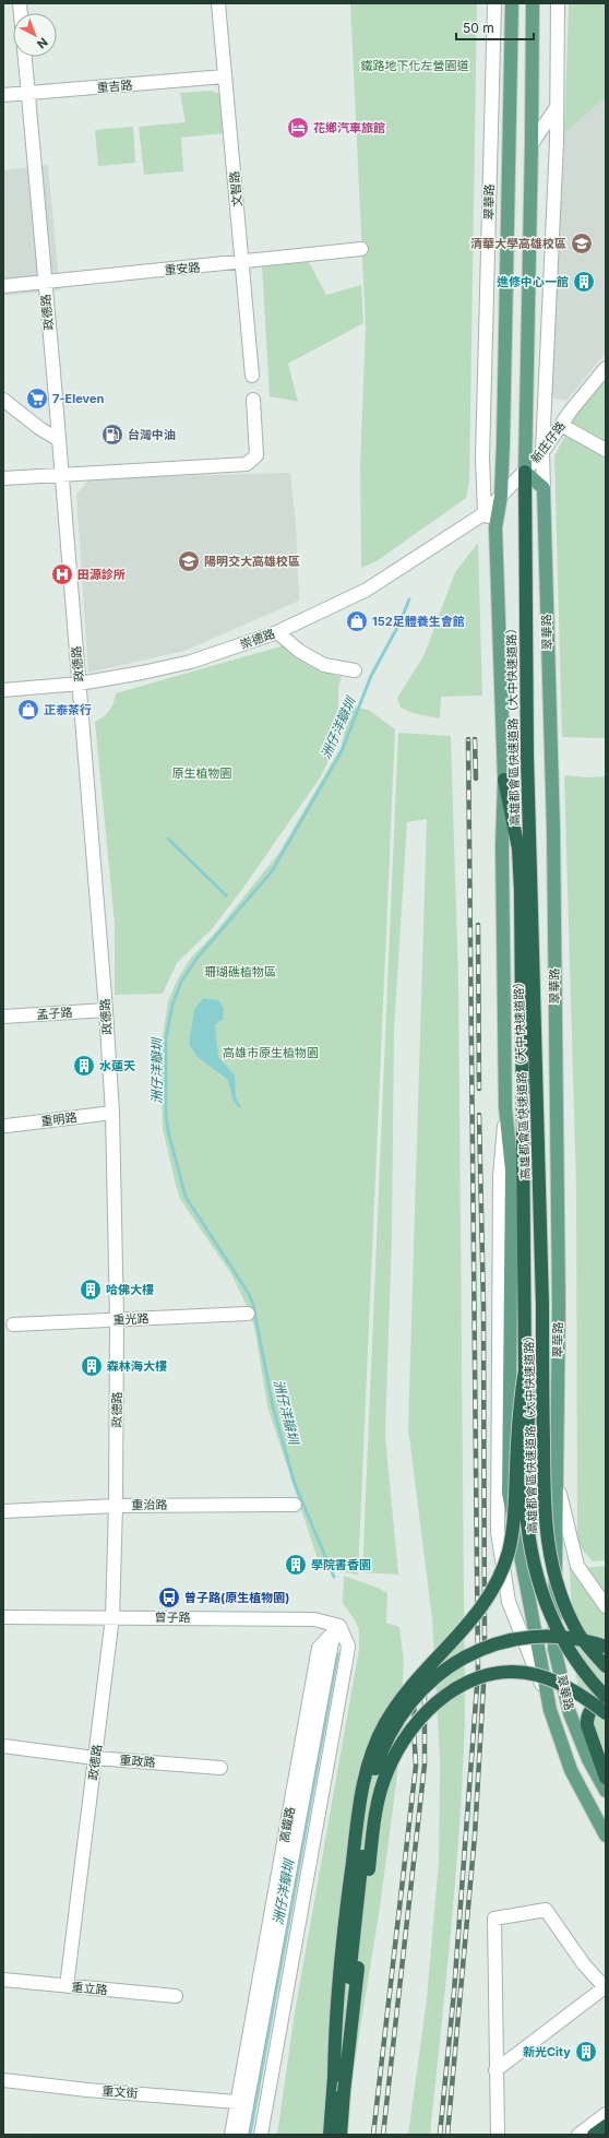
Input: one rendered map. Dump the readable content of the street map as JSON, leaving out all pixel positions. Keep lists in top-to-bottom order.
{
  "streets": {
    "highway": ["高雄都會區快速道路（大中快速道路）"],
    "main road": ["翠華路"],
    "street": [
      "重吉路",
      "文智路",
      "重安路",
      "政德路",
      "新庄仔路",
      "崇德路",
      "孟子路",
      "重明路",
      "重光路",
      "重治路",
      "曾子路",
      "重政路",
      "高鐵路",
      "重立路",
      "重文街"
    ]
  },
  "crossings": [
    ["重吉路", "文智路"],
    ["重吉路", "政德路"],
    ["文智路", "重安路"],
    ["翠華路", "新庄仔路"],
    ["翠華路", "崇德路"],
    ["翠華路", "高雄都會區快速道路（大中快速道路）"],
    ["重安路", "政德路"],
    ["政德路", "崇德路"],
    ["政德路", "孟子路"],
    ["政德路", "重明路"],
    ["政德路", "重光路"],
    ["政德路", "重治路"],
    ["政德路", "曾子路"],
    ["政德路", "重政路"],
    ["政德路", "重立路"],
    ["新庄仔路", "崇德路"],
    ["新庄仔路", "高雄都會區快速道路（大中快速道路）"],
    ["曾子路", "高鐵路"],
    ["高鐵路", "重文街"]
  ],
  "water": ["洲仔洋瓣圳"],
  "parks": [
    "鐵路地下化左營園道",
    "原生植物園",
    "珊瑚礁植物區",
    "高雄市原生植物園"
  ],
  "places": {
    "hotel": ["花鄉汽車旅館"],
    "school or university": ["清華大學高雄校區", "陽明交大高雄校區"],
    "building": [
      "進修中心一館",
      "水蓮天",
      "哈佛大樓",
      "森林海大樓",
      "學院書香園",
      "新光City"
    ],
    "supermarket": ["7-Eleven"],
    "fuel station": ["台灣中油"],
    "hospital": ["田源診所"],
    "shop": ["152足體養生會館", "正泰茶行"],
    "bus stop": ["曾子路(原生植物園)"]
  },
  "scale_bar": "50 m",
  "north": "bottom right"
}
